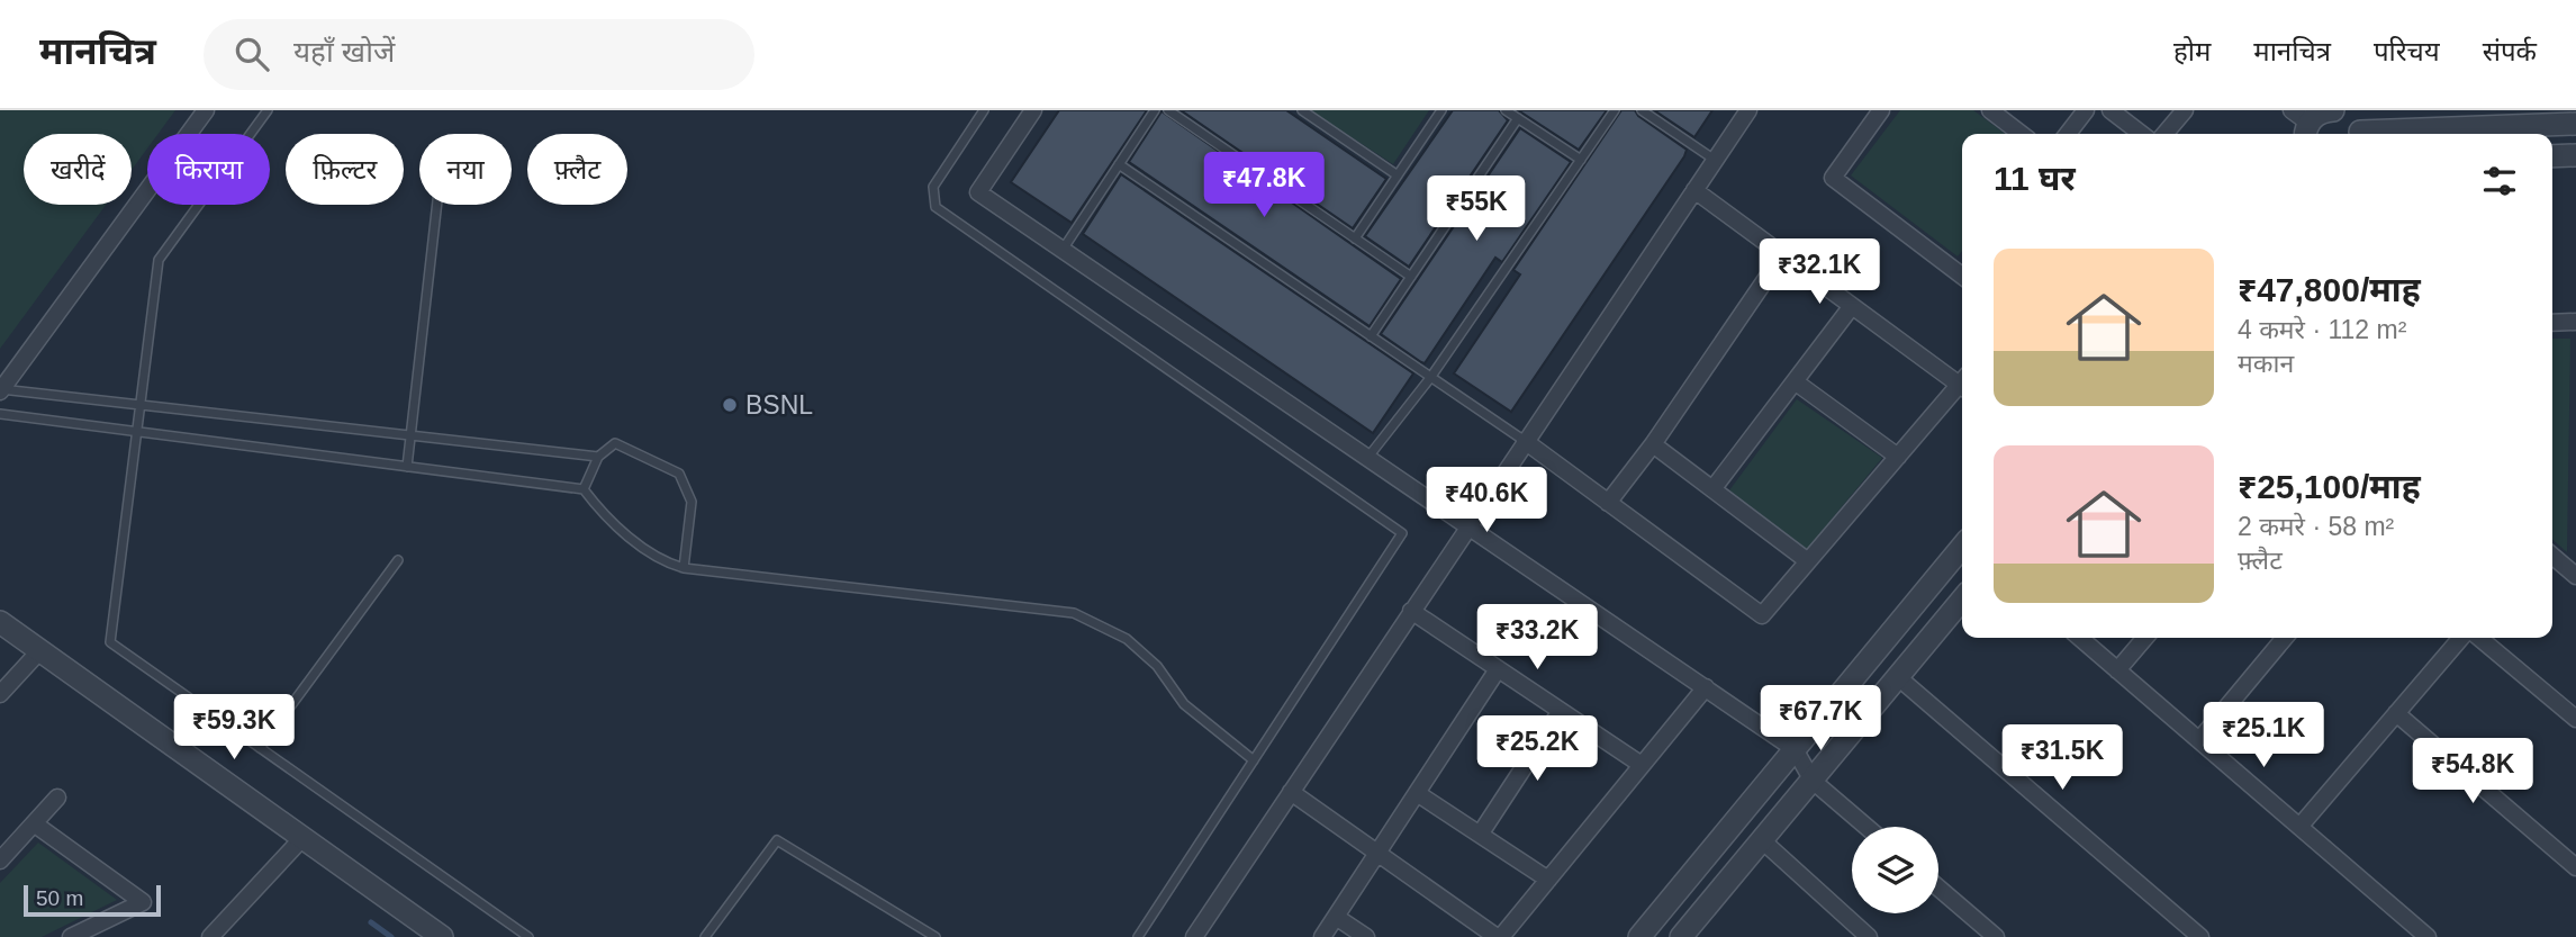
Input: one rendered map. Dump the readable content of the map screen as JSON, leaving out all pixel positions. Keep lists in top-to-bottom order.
{
  "places": ["BSNL"],
  "scale_bar": "50 m",
  "page": {
    "header": "मानचित्र",
    "search": "यहाँ खोजें",
    "nav": [
      "होम",
      "मानचित्र",
      "परिचय",
      "संपर्क"
    ],
    "chip": [
      "खरीदें",
      "किराया",
      "फ़िल्टर",
      "नया",
      "फ़्लैट"
    ],
    "heading": "11 घर",
    "price": [
      "₹47.8K",
      "₹55K",
      "₹32.1K",
      "₹40.6K",
      "₹33.2K",
      "₹67.7K",
      "₹59.3K",
      "₹25.1K",
      "₹25.2K",
      "₹31.5K",
      "₹54.8K"
    ],
    "list": [
      {
        "name": "₹47,800/माह",
        "note": "4 कमरे · 112 m² · मकान"
      },
      {
        "name": "₹25,100/माह",
        "note": "2 कमरे · 58 m² · फ़्लैट"
      }
    ],
    "scale": "50 m"
  }
}
